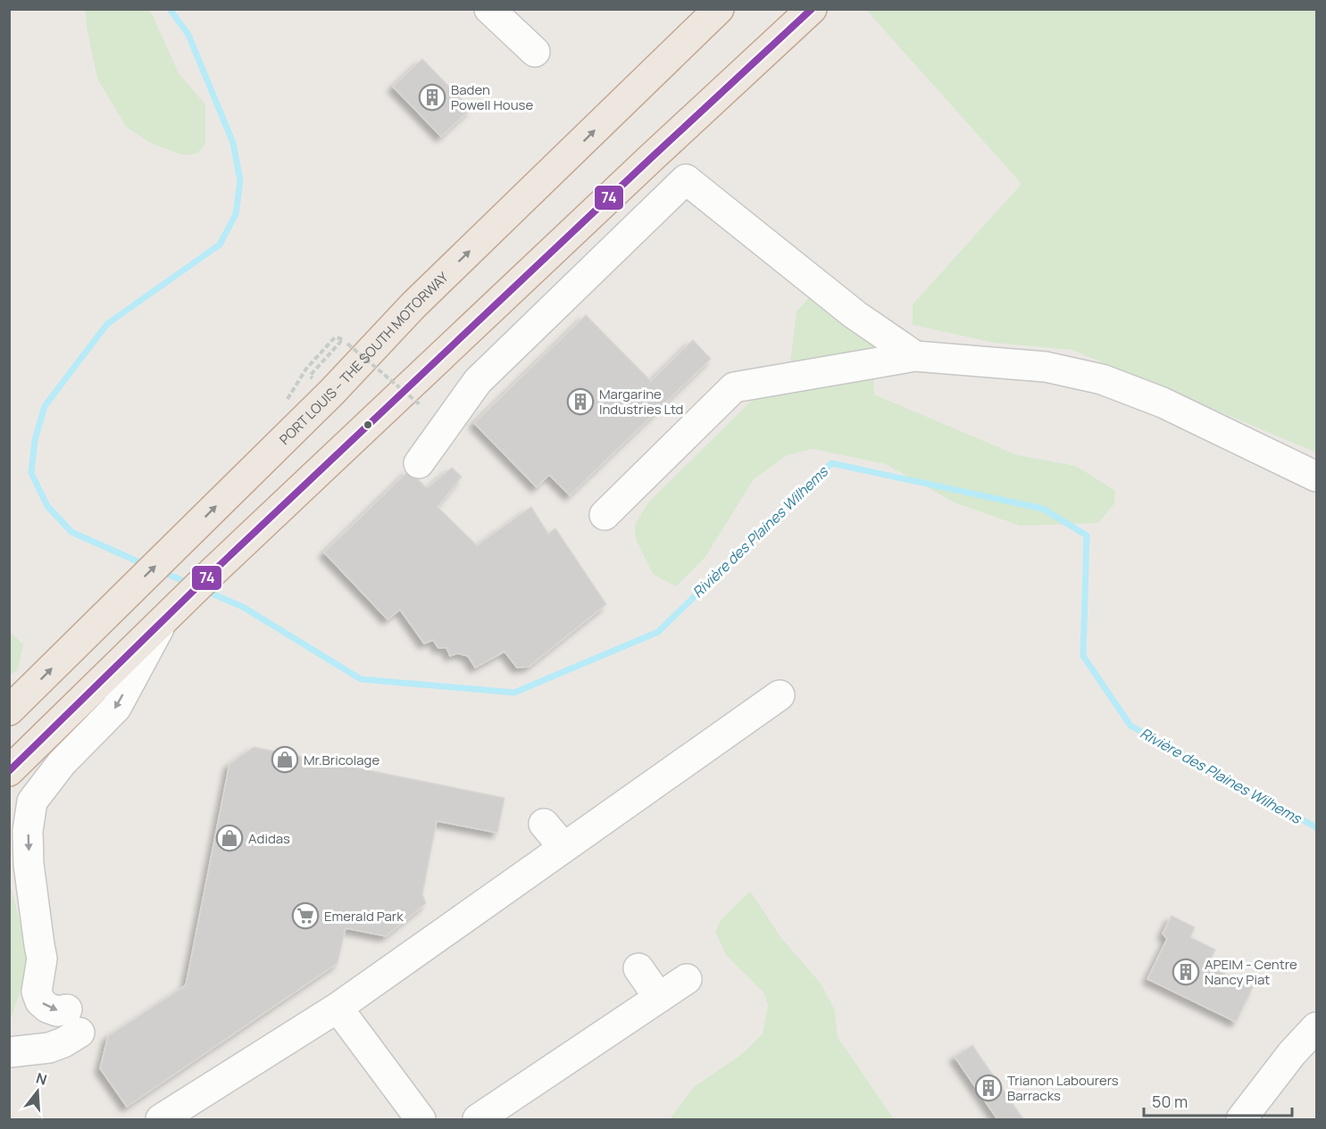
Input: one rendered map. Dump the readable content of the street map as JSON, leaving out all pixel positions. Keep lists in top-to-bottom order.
{
  "streets": {
    "highway": ["PORT LOUIS – THE SOUTH MOTORWAY"]
  },
  "water": ["Rivière des Plaines Wilhems"],
  "places": {
    "building": [
      "Baden Powell House",
      "Margarine Industries Ltd",
      "APEIM - Centre Nancy Piat",
      "Trianon Labourers Barracks"
    ],
    "shop": ["Mr.Bricolage", "Adidas"],
    "supermarket": ["Emerald Park"]
  },
  "lines": ["transit line 74"],
  "scale_bar": "50 m",
  "north": "top"
}
